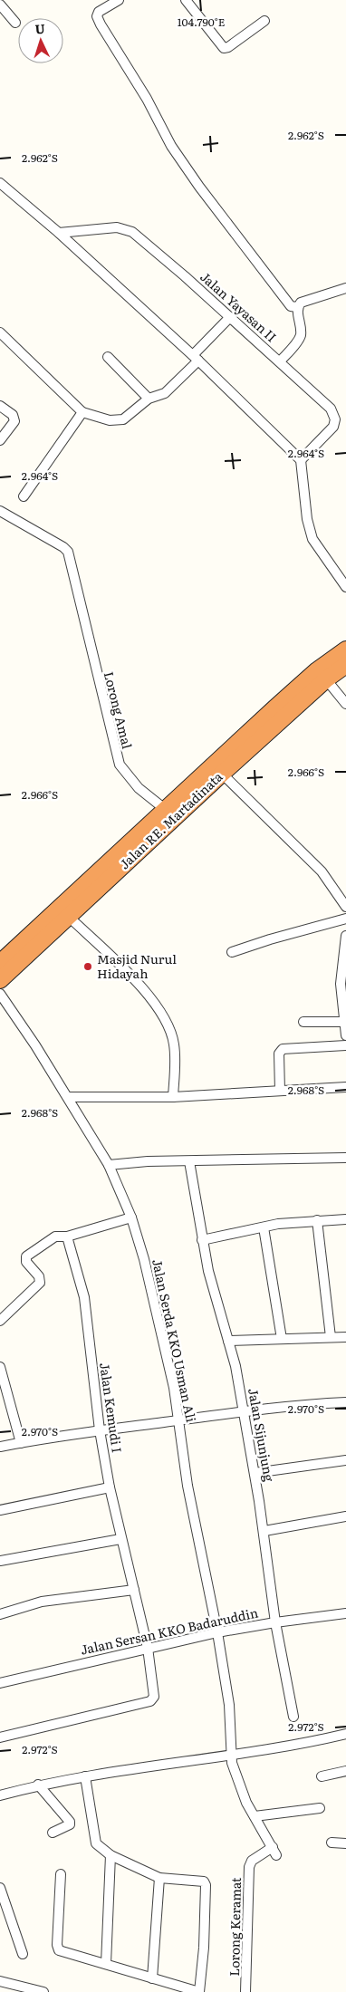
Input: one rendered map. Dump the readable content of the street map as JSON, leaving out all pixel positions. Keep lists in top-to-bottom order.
{
  "streets": {
    "highway": ["Jalan RE. Martadinata"],
    "street": [
      "Jalan Yayasan II",
      "Lorong Amal",
      "Jalan Serda KKO Usman Ali",
      "Jalan Kemudi I",
      "Jalan Sijunjung",
      "Jalan Sersan KKO Badaruddin",
      "Lorong Keramat"
    ]
  },
  "crossings": [
    ["Jalan Serda KKO Usman Ali", "Jalan Sersan KKO Badaruddin"],
    ["Jalan Serda KKO Usman Ali", "Lorong Keramat"],
    ["Jalan Kemudi I", "Jalan Sersan KKO Badaruddin"],
    ["Jalan Sijunjung", "Jalan Sersan KKO Badaruddin"]
  ],
  "places": ["Masjid Nurul Hidayah"],
  "north": "top",
  "coordinates": [
    "104.790°E",
    "2.962°S",
    "2.964°S",
    "2.966°S",
    "2.968°S",
    "2.970°S",
    "2.972°S"
  ]
}
